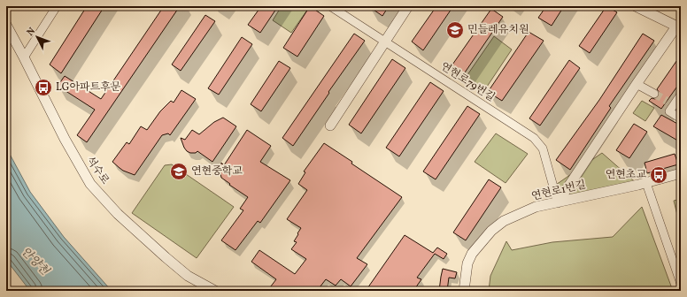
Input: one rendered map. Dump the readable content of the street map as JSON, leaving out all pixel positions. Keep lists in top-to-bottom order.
{
  "streets": {
    "street": ["연현로79번길", "석수로", "연현로1번길"]
  },
  "crossings": [
    ["연현로79번길", "연현로1번길"]
  ],
  "water": ["안양천"],
  "places": {
    "school or university": ["민들레유치원", "연현중학교"],
    "bus stop": ["LG아파트후문", "연현초교"]
  },
  "north": "top left"
}
